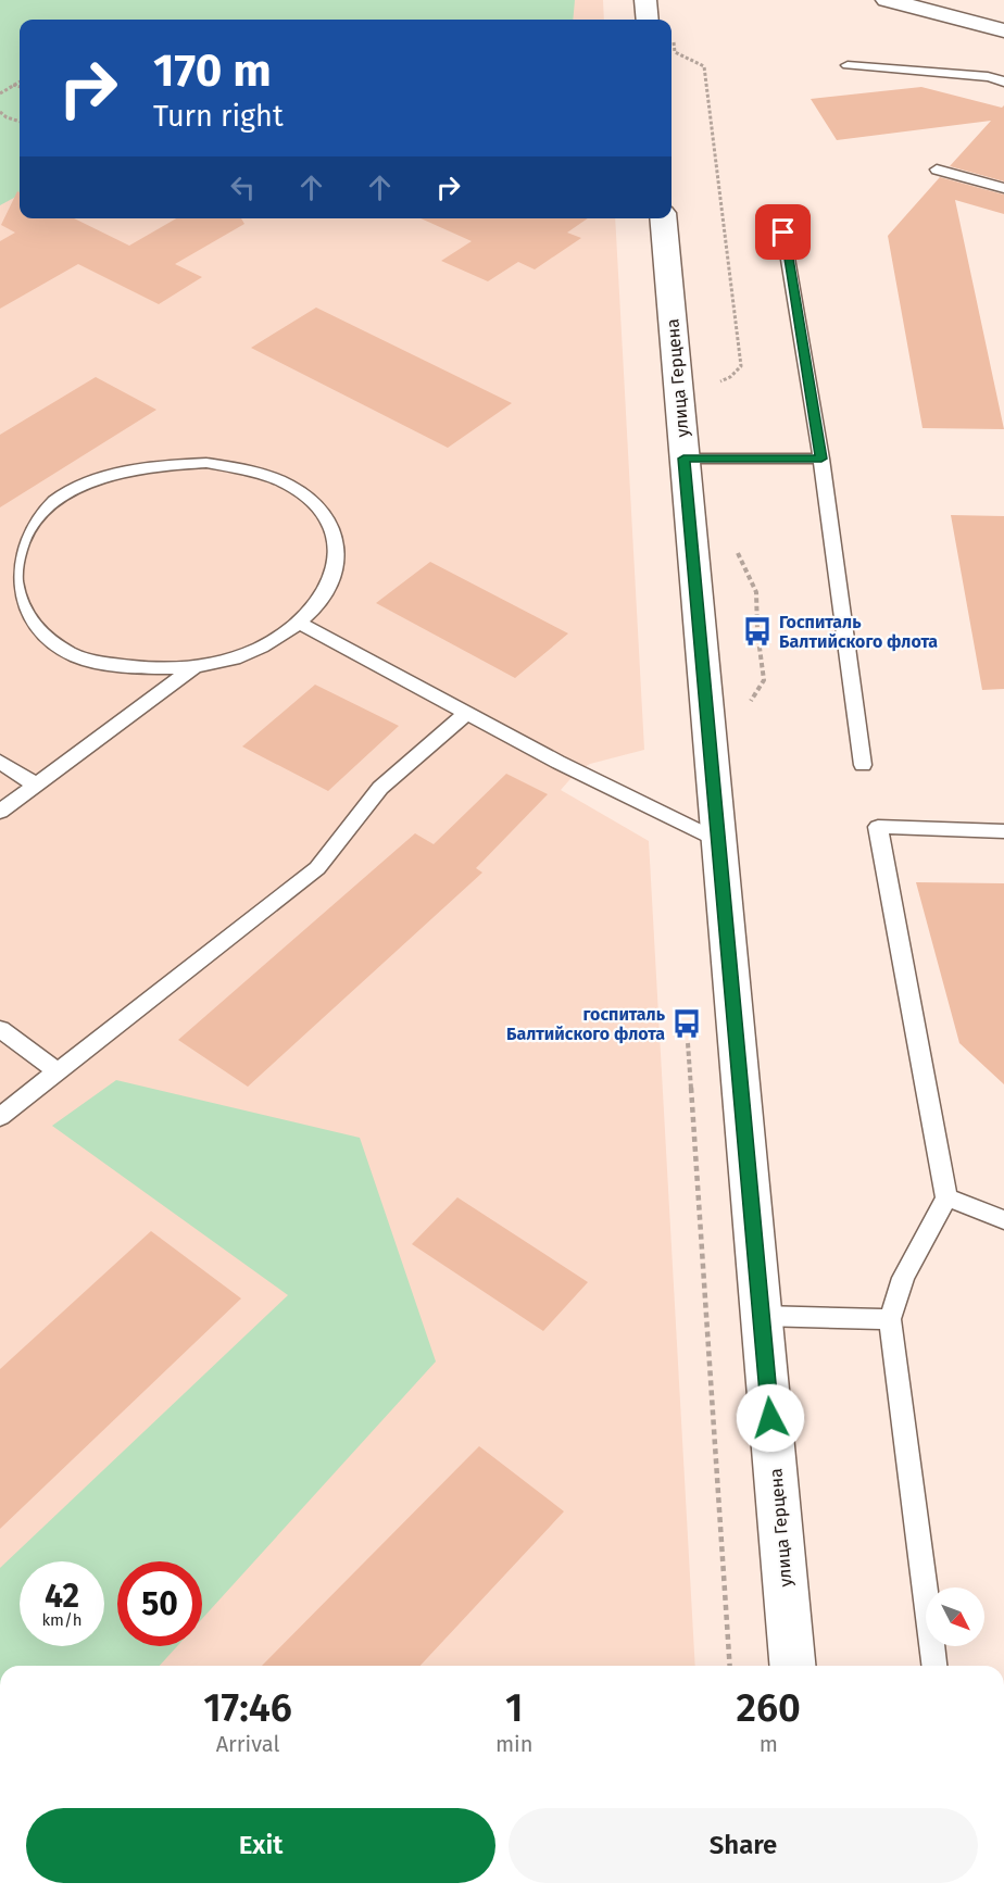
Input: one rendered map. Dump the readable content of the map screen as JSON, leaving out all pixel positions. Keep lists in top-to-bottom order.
{
  "streets": {
    "main road": ["улица Герцена"]
  },
  "places": {
    "bus stop": ["Госпиталь Балтийского флота", "госпиталь Балтийского флота"]
  },
  "north": "bottom right",
  "page": {
    "turn": ["170 m", "Turn right"],
    "speed": "42 km/h",
    "limit": "50",
    "eta": [
      "17:46",
      "Arrival",
      "1",
      "min",
      "260",
      "m"
    ],
    "buttons": ["Exit", "Share"]
  }
}
